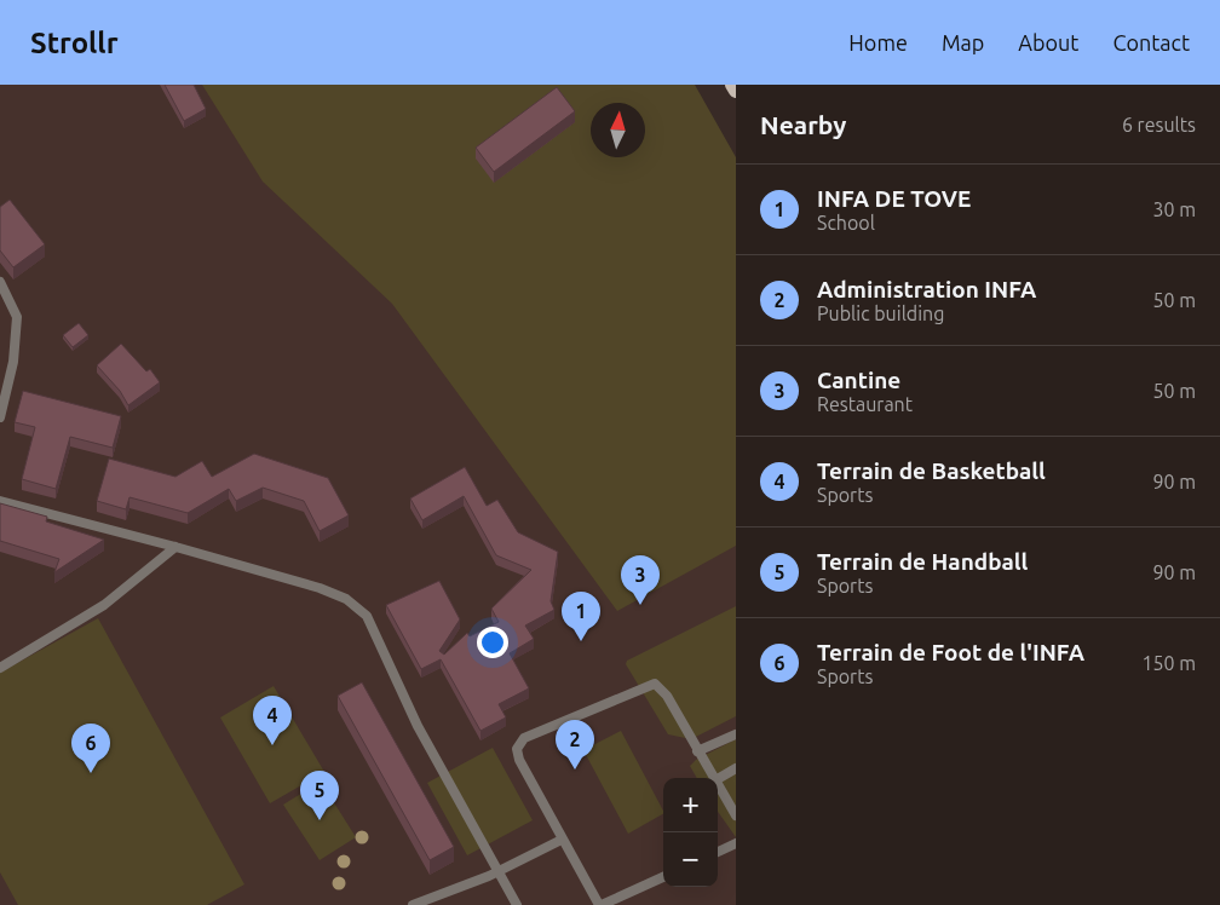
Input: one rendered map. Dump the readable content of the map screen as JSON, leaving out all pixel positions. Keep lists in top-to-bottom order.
{
  "north": "top",
  "page": {
    "header": "Strollr",
    "nav": [
      "Home",
      "Map",
      "About",
      "Contact"
    ],
    "heading": ["Nearby", "6 results"],
    "list": [
      {
        "mark": "1",
        "name": "INFA DE TOVE",
        "note": "School",
        "value": "30 m"
      },
      {
        "mark": "2",
        "name": "Administration INFA",
        "note": "Public building",
        "value": "50 m"
      },
      {
        "mark": "3",
        "name": "Cantine",
        "note": "Restaurant",
        "value": "50 m"
      },
      {
        "mark": "4",
        "name": "Terrain de Basketball",
        "note": "Sports",
        "value": "90 m"
      },
      {
        "mark": "5",
        "name": "Terrain de Handball",
        "note": "Sports",
        "value": "90 m"
      },
      {
        "mark": "6",
        "name": "Terrain de Foot de l'INFA",
        "note": "Sports",
        "value": "150 m"
      }
    ],
    "pins": [
      "3",
      "1",
      "4",
      "2",
      "6",
      "5"
    ],
    "map_buttons": ["+", "−"]
  }
}
